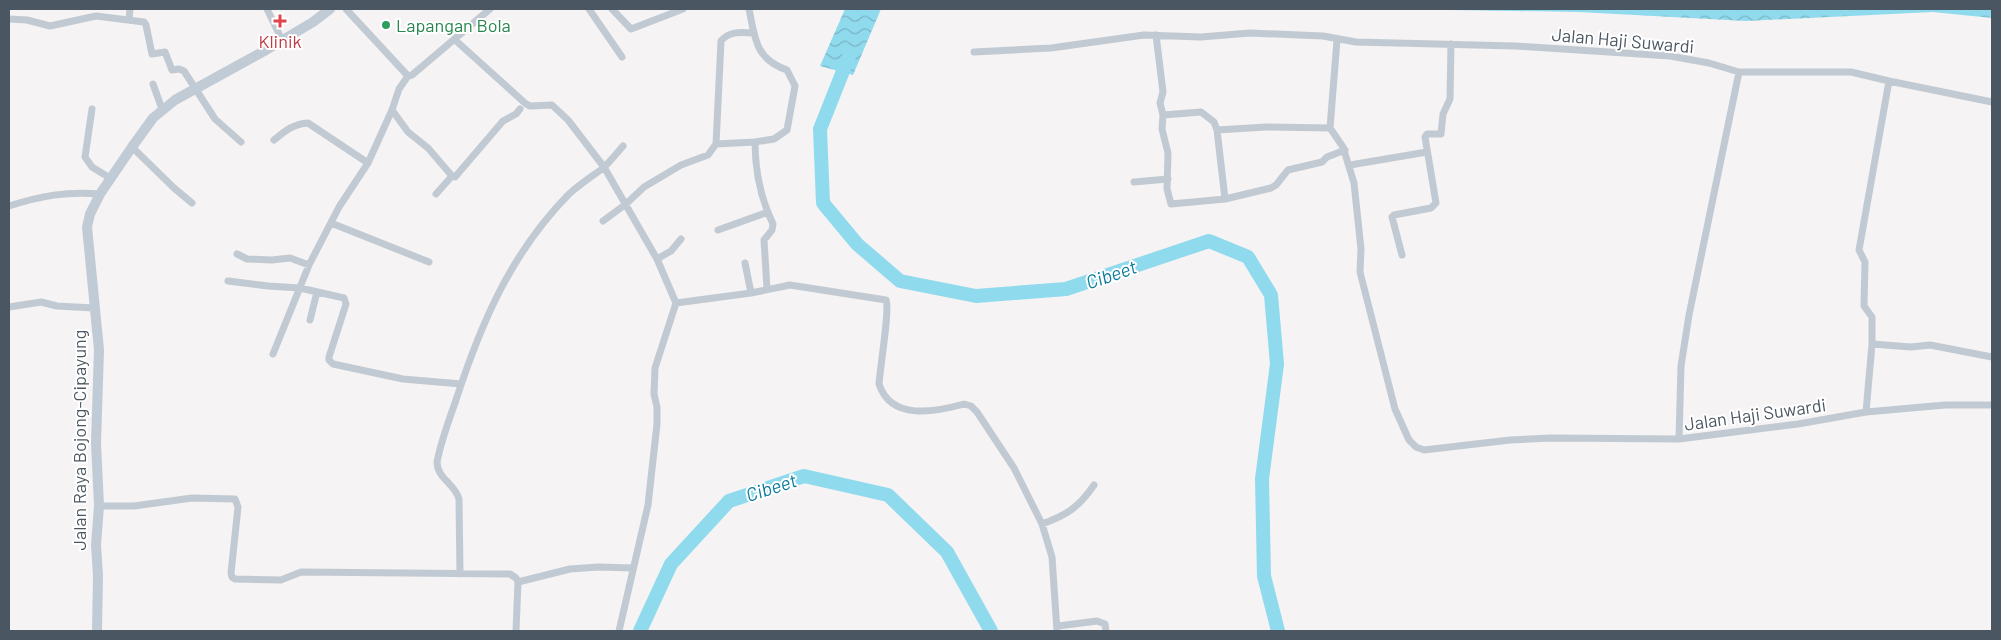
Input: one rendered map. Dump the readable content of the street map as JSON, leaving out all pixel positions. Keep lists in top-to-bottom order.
{
  "streets": {
    "street": ["Jalan Haji Suwardi", "Jalan Raya Bojong-Cipayung"]
  },
  "water": ["Cibeet"],
  "places": {
    "health": ["Klinik"],
    "other": ["Lapangan Bola"]
  }
}
